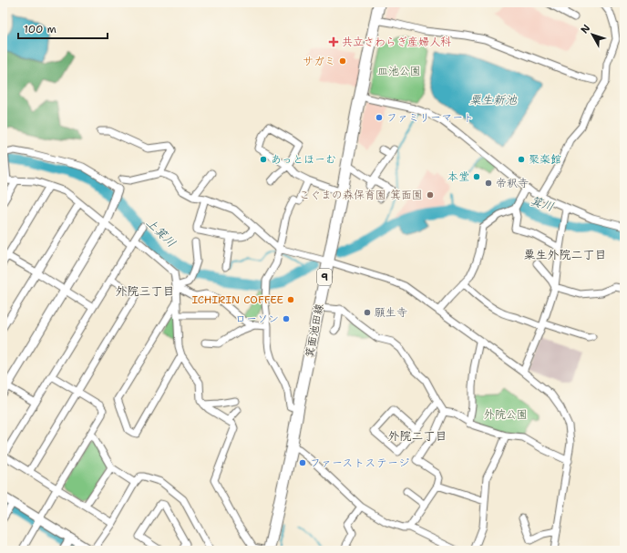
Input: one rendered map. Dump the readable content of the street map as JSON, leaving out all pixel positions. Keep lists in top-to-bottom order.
{
  "streets": {
    "main road": ["9", "箕面池田線"]
  },
  "districts": ["粟生外院二丁目", "外院三丁目", "外院二丁目"],
  "water": ["粟生新池", "箕川", "上箕川"],
  "parks": ["皿池公園", "外院公園"],
  "places": {
    "health": ["共立さわらぎ産婦人科"],
    "other": [
      "サガミ",
      "ファミリーマート",
      "あっとほーむ",
      "聚楽館",
      "本堂",
      "帝釈寺",
      "こぐまの森保育園 箕面園",
      "ICHIRIN COFFEE",
      "願生寺",
      "ローソン",
      "ファーストステージ"
    ]
  },
  "scale_bar": "100 m",
  "north": "top left"
}
